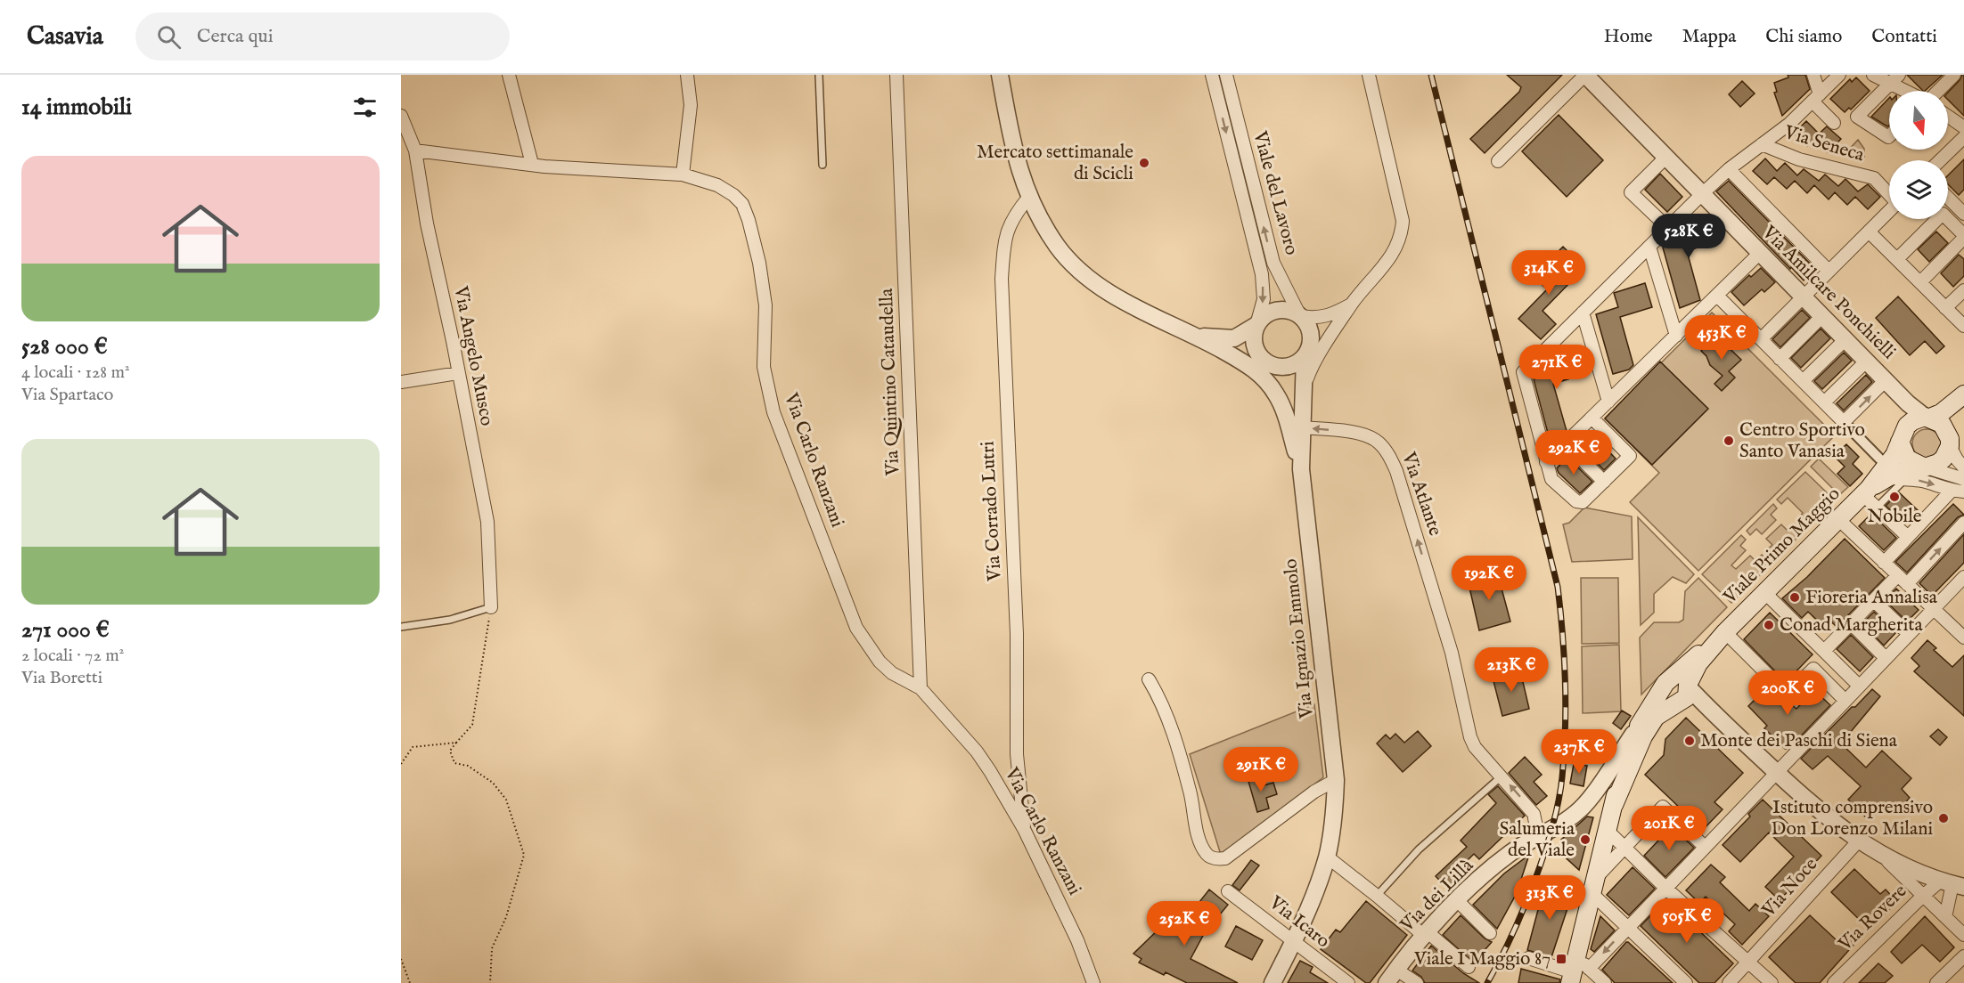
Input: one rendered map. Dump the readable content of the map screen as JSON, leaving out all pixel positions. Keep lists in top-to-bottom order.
{
  "streets": {
    "main road": ["Viale Primo Maggio"],
    "street": [
      "Via Seneca",
      "Viale del Lavoro",
      "Via Amilcare Ponchielli",
      "Via Angelo Musco",
      "Via Quintino Cataudella",
      "Via Carlo Ranzani",
      "Via Atlante",
      "Via Corrado Lutri",
      "Via Ignazio Emmolo",
      "Via Noce",
      "Via dei Lillà",
      "Via Rovere",
      "Via Icaro"
    ]
  },
  "crossings": [
    ["Via Angelo Musco", "Via Carlo Ranzani"],
    ["Via Quintino Cataudella", "Via Carlo Ranzani"],
    ["Via Carlo Ranzani", "Via Corrado Lutri"],
    ["Via Atlante", "Via dei Lillà"],
    ["Via Ignazio Emmolo", "Via Icaro"]
  ],
  "one_way": ["Via Atlante"],
  "places": {
    "other": [
      "Mercato settimanale di Scicli",
      "Centro Sportivo Santo Vanasia",
      "Nobile",
      "Fioreria Annalisa",
      "Conad Margherita",
      "Monte dei Paschi di Siena",
      "Istituto comprensivo Don Lorenzo Milani",
      "Salumeria del Viale"
    ],
    "transit": ["Viale I Maggio 87"]
  },
  "north": "bottom",
  "page": {
    "header": "Casavia",
    "search": "Cerca qui",
    "nav": [
      "Home",
      "Mappa",
      "Chi siamo",
      "Contatti"
    ],
    "heading": "14 immobili",
    "list": [
      {
        "name": "528 000 €",
        "note": "4 locali · 128 m² · Via Spartaco"
      },
      {
        "name": "271 000 €",
        "note": "2 locali · 72 m² · Via Boretti"
      }
    ],
    "price": [
      "528K €",
      "314K €",
      "453K €",
      "271K €",
      "292K €",
      "192K €",
      "213K €",
      "200K €",
      "237K €",
      "291K €",
      "201K €",
      "313K €",
      "505K €",
      "252K €"
    ]
  }
}
